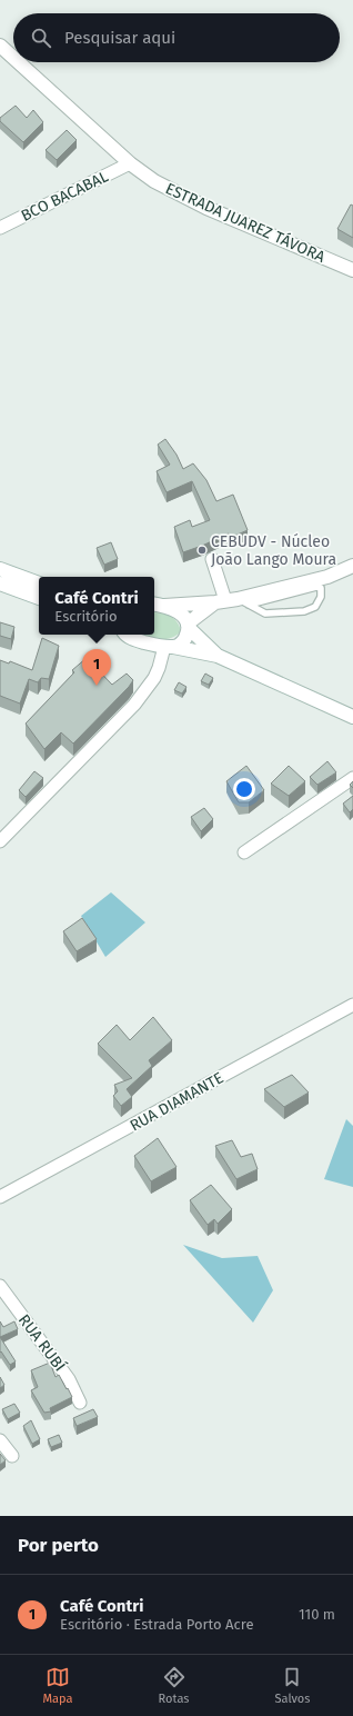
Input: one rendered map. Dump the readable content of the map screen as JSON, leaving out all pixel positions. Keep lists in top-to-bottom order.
{
  "streets": {
    "street": [
      "BCO BACABAL",
      "ESTRADA JUAREZ TÁVORA",
      "RUA DIAMANTE",
      "RUA RUBÍ"
    ]
  },
  "crossings": [
    ["BCO BACABAL", "ESTRADA JUAREZ TÁVORA"]
  ],
  "places": ["CEBUDV - Núcleo João Lango Moura"],
  "page": {
    "search": "Pesquisar aqui",
    "popup": ["Café Contri", "Escritório"],
    "pins": "1",
    "heading": "Por perto",
    "list": [
      {
        "mark": "1",
        "name": "Café Contri",
        "note": "Escritório · Estrada Porto Acre",
        "value": "110 m"
      }
    ],
    "nav": ["Mapa", "Rotas", "Salvos"]
  }
}
